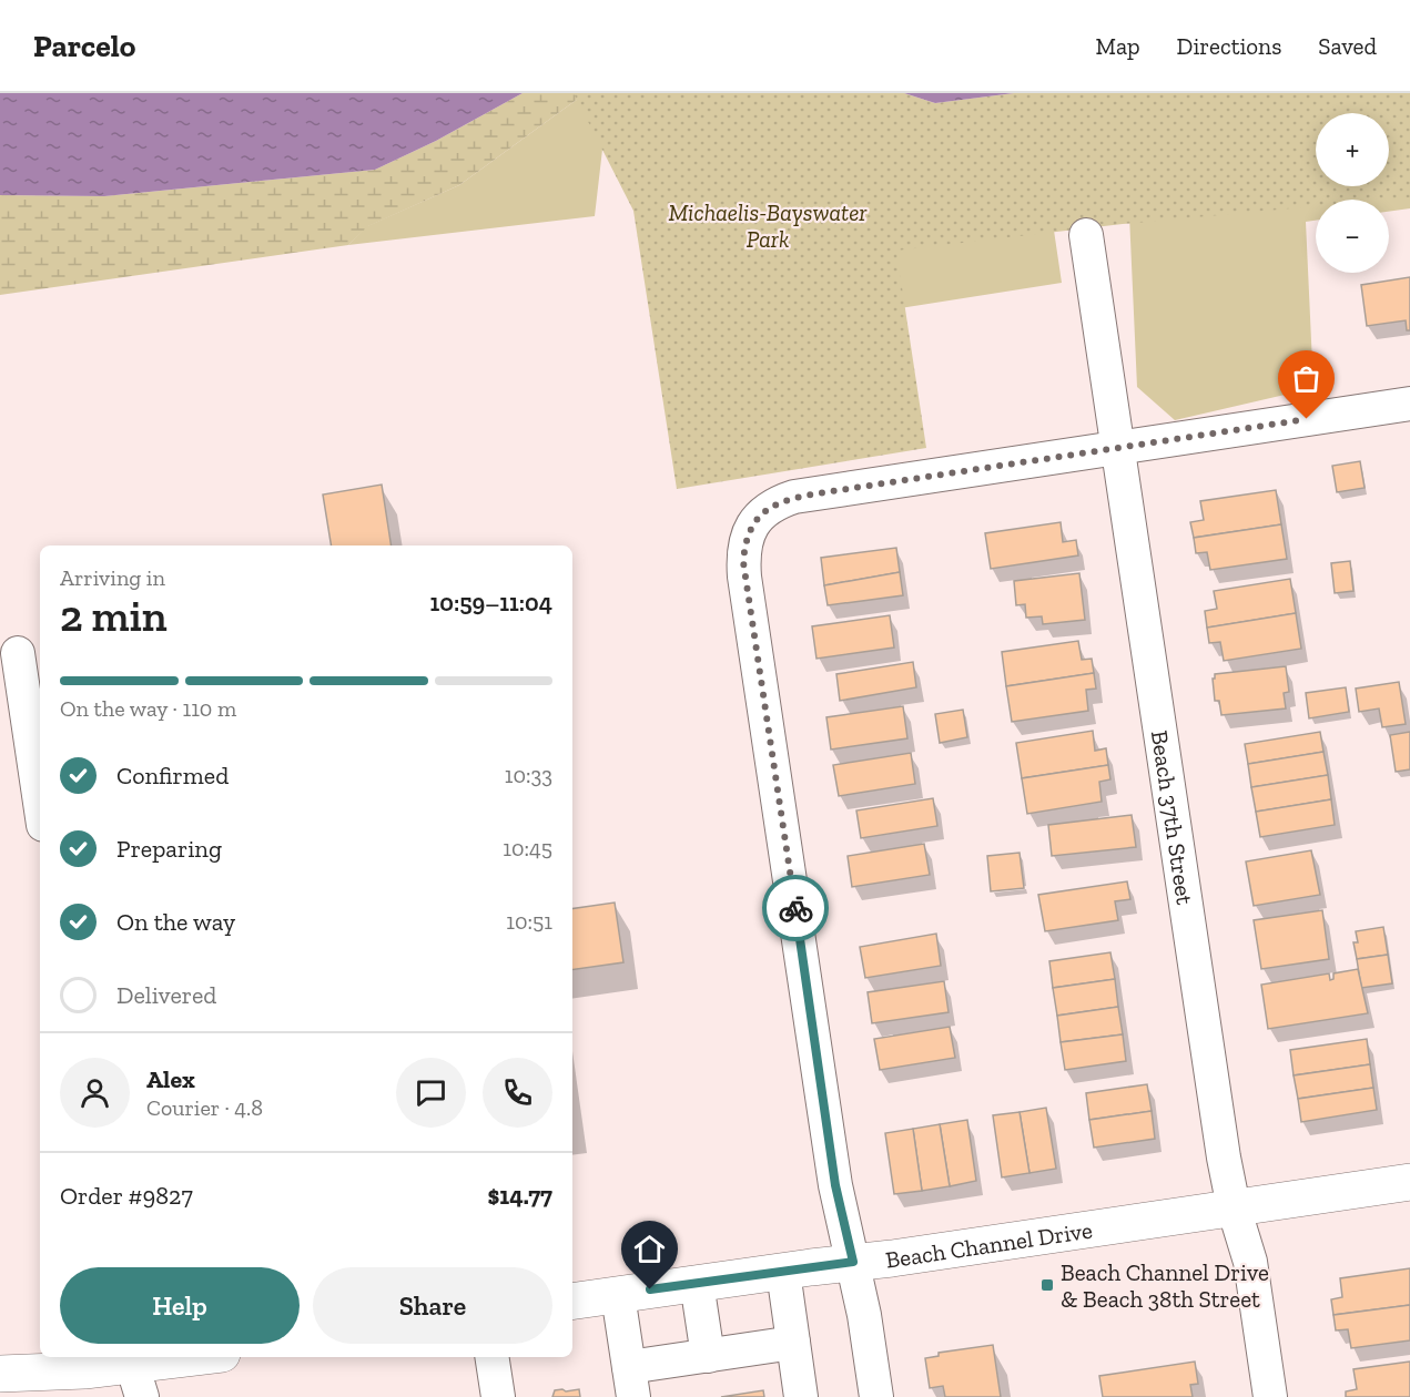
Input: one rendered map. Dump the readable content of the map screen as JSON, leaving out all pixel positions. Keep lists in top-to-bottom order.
{
  "streets": {
    "main road": ["Beach Channel Drive"],
    "street": ["Beach 37th Street"]
  },
  "crossings": [
    ["Beach 37th Street", "Beach Channel Drive"]
  ],
  "parks": ["Michaelis-Bayswater Park"],
  "places": {
    "transit": ["Beach Channel Drive & Beach 38th Street"]
  },
  "page": {
    "header": "Parcelo",
    "nav": ["Map", "Directions", "Saved"],
    "map_buttons": ["+", "−"],
    "heading": ["2 min", "Arriving in", "10:59–11:04"],
    "panel": [
      "Alex",
      "Courier · 4.8",
      "Order #9827",
      "$14.77"
    ],
    "bar": "On the way · 110 m",
    "list": [
      ["Confirmed", "10:33"],
      ["Preparing", "10:45"],
      ["On the way", "10:51"],
      "Delivered"
    ],
    "buttons": ["Help", "Share"]
  }
}
